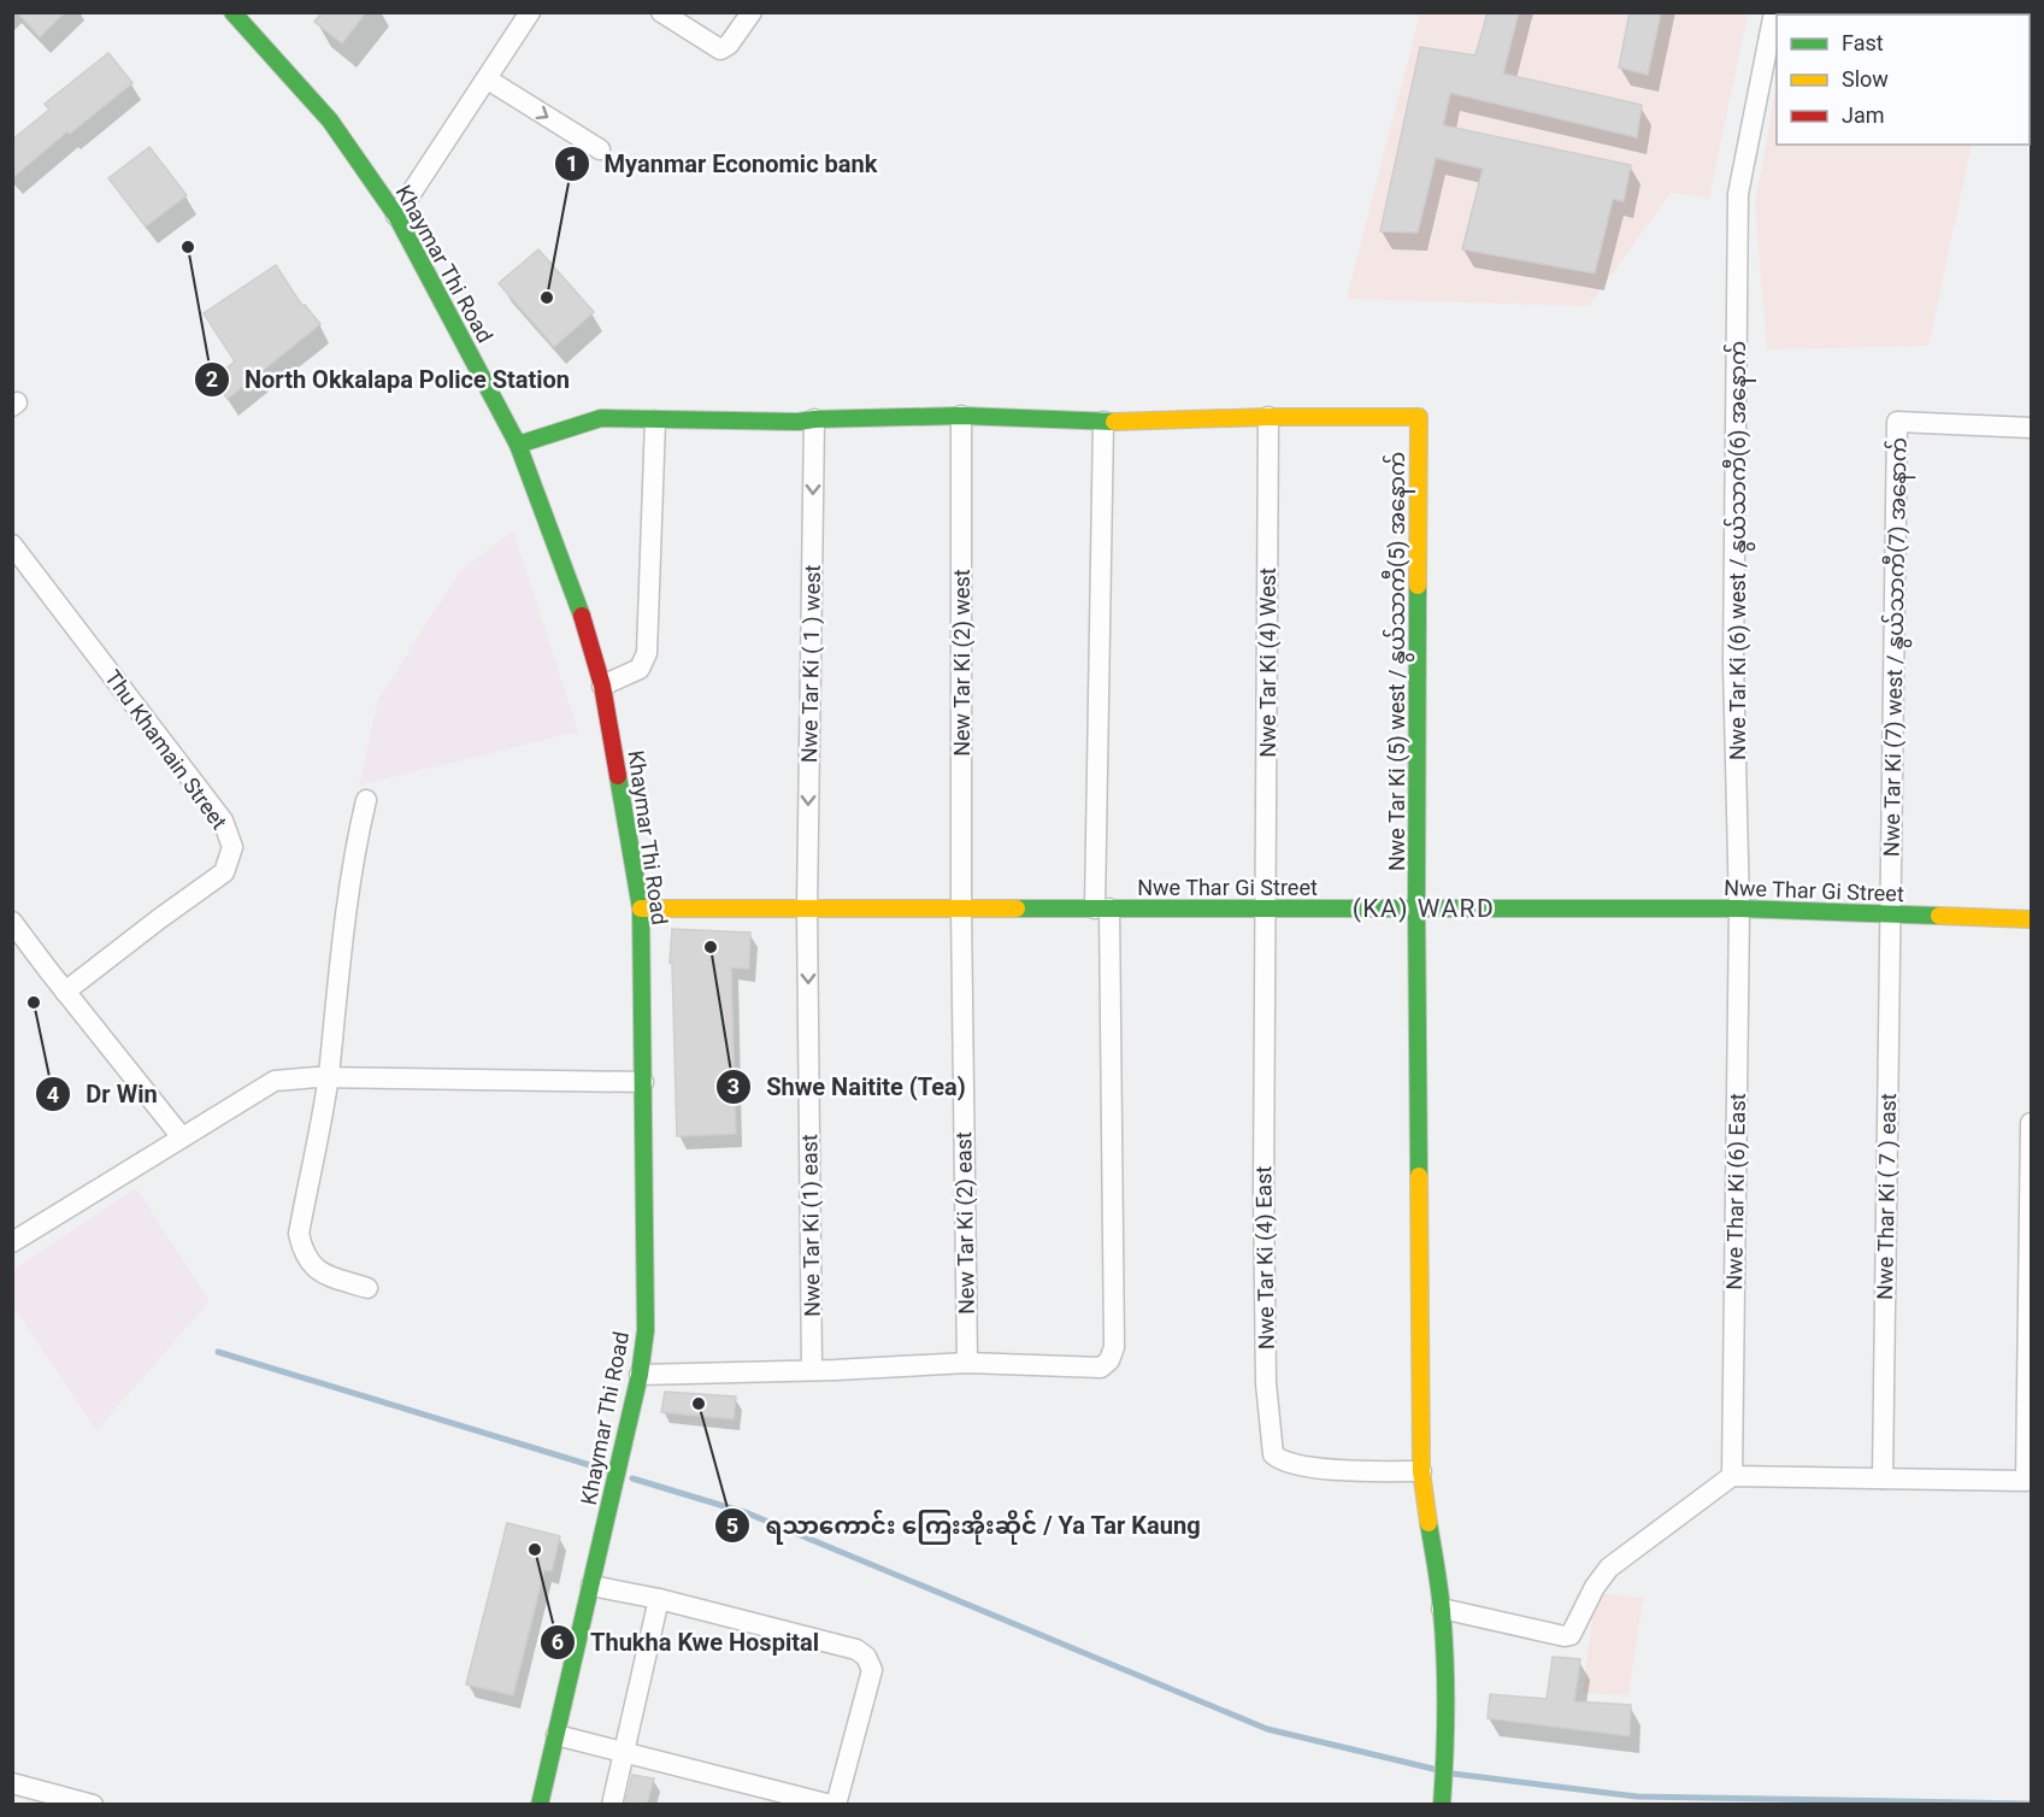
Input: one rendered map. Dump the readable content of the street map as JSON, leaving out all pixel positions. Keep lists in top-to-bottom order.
{
  "streets": {
    "street": [
      "Khaymar Thi Road",
      "Nwe Tar Ki (6) west / နွယ်သာကီ(6) အနောက်",
      "Nwe Tar Ki (7) west / နွယ်သာကီ(7) အနောက်",
      "Nwe Tar Ki (5) west / နွယ်သာကီ(5) အနောက်",
      "New Tar Ki (2) west",
      "Nwe Tar Ki (4) West",
      "Nwe Tar Ki ( 1 ) west",
      "Thu Khamain Street",
      "Nwe Thar Gi Street",
      "Nwe Thar Ki (6) East",
      "Nwe Thar Ki ( 7 ) east",
      "New Tar Ki (2) east",
      "Nwe Tar Ki (1) east",
      "Nwe Tar Ki (4) East"
    ]
  },
  "crossings": [
    ["Khaymar Thi Road", "Nwe Thar Gi Street"],
    ["Nwe Tar Ki (6) west / နွယ်သာကီ(6) အနောက်", "Nwe Thar Gi Street"],
    ["Nwe Tar Ki (6) west / နွယ်သာကီ(6) အနောက်", "Nwe Thar Ki (6) East"],
    ["Nwe Tar Ki (7) west / နွယ်သာကီ(7) အနောက်", "Nwe Thar Gi Street"],
    ["Nwe Tar Ki (7) west / နွယ်သာကီ(7) အနောက်", "Nwe Thar Ki ( 7 ) east"],
    ["Nwe Tar Ki (5) west / နွယ်သာကီ(5) အနောက်", "Nwe Tar Ki (4) West"],
    ["Nwe Tar Ki (5) west / နွယ်သာကီ(5) အနောက်", "Nwe Thar Gi Street"],
    ["Nwe Tar Ki (5) west / နွယ်သာကီ(5) အနောက်", "Nwe Tar Ki (4) East"],
    ["New Tar Ki (2) west", "Nwe Thar Gi Street"],
    ["New Tar Ki (2) west", "New Tar Ki (2) east"],
    ["Nwe Tar Ki (4) West", "Nwe Thar Gi Street"],
    ["Nwe Tar Ki (4) West", "Nwe Tar Ki (4) East"],
    ["Nwe Tar Ki ( 1 ) west", "Nwe Thar Gi Street"],
    ["Nwe Tar Ki ( 1 ) west", "Nwe Tar Ki (1) east"],
    ["Nwe Thar Gi Street", "Nwe Thar Ki (6) East"],
    ["Nwe Thar Gi Street", "Nwe Thar Ki ( 7 ) east"],
    ["Nwe Thar Gi Street", "New Tar Ki (2) east"],
    ["Nwe Thar Gi Street", "Nwe Tar Ki (1) east"],
    ["Nwe Thar Gi Street", "Nwe Tar Ki (4) East"]
  ],
  "one_way": ["Nwe Tar Ki (1) east"],
  "districts": ["(KA) WARD"],
  "places": [
    "North Okkalapa Police Station",
    "Myanmar Economic bank",
    "Shwe Naitite (Tea)",
    "Dr Win",
    "ရသာကောင်း ကြေးအိုးဆိုင် / Ya Tar Kaung",
    "Thukha Kwe Hospital"
  ],
  "legend": ["Fast", "Slow", "Jam"]
}
